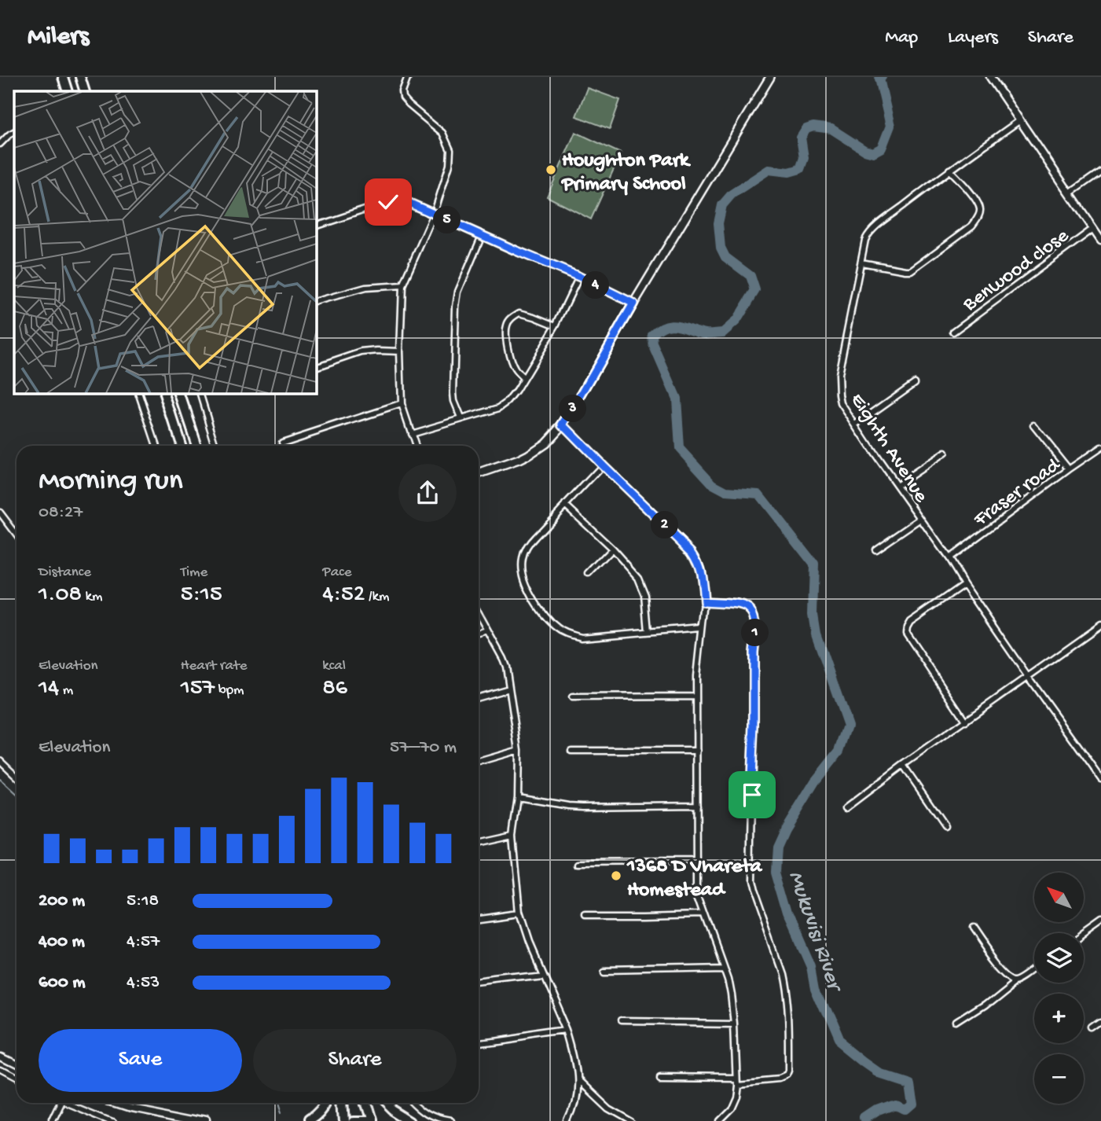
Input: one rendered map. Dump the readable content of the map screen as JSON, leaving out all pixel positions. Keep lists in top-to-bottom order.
{
  "streets": {
    "street": ["Benwood close", "Eighth Avenue", "Fraser road"]
  },
  "crossings": [
    ["Eighth Avenue", "Fraser road"]
  ],
  "water": ["Mukuvisi River"],
  "places": ["Houghton Park Primary School", "1368 D Vhareta Homestead"],
  "north": "top left",
  "page": {
    "header": "Milers",
    "nav": ["Map", "Layers", "Share"],
    "pins": [
      "5",
      "4",
      "3",
      "2",
      "1"
    ],
    "heading": ["Morning run", "08:27"],
    "stats": [
      ["Distance", "1.08 km"],
      ["Time", "5:15"],
      ["Pace", "4:52 /km"],
      ["Elevation", "14 m"],
      ["Heart rate", "157 bpm"],
      ["kcal", "86"]
    ],
    "chart": ["Elevation", "57–70 m"],
    "map_buttons": ["+", "−"],
    "list": [
      {
        "name": "200 m",
        "note": "5:18"
      },
      {
        "name": "400 m",
        "note": "4:57"
      },
      {
        "name": "600 m",
        "note": "4:53"
      }
    ],
    "buttons": ["Save", "Share"]
  }
}
